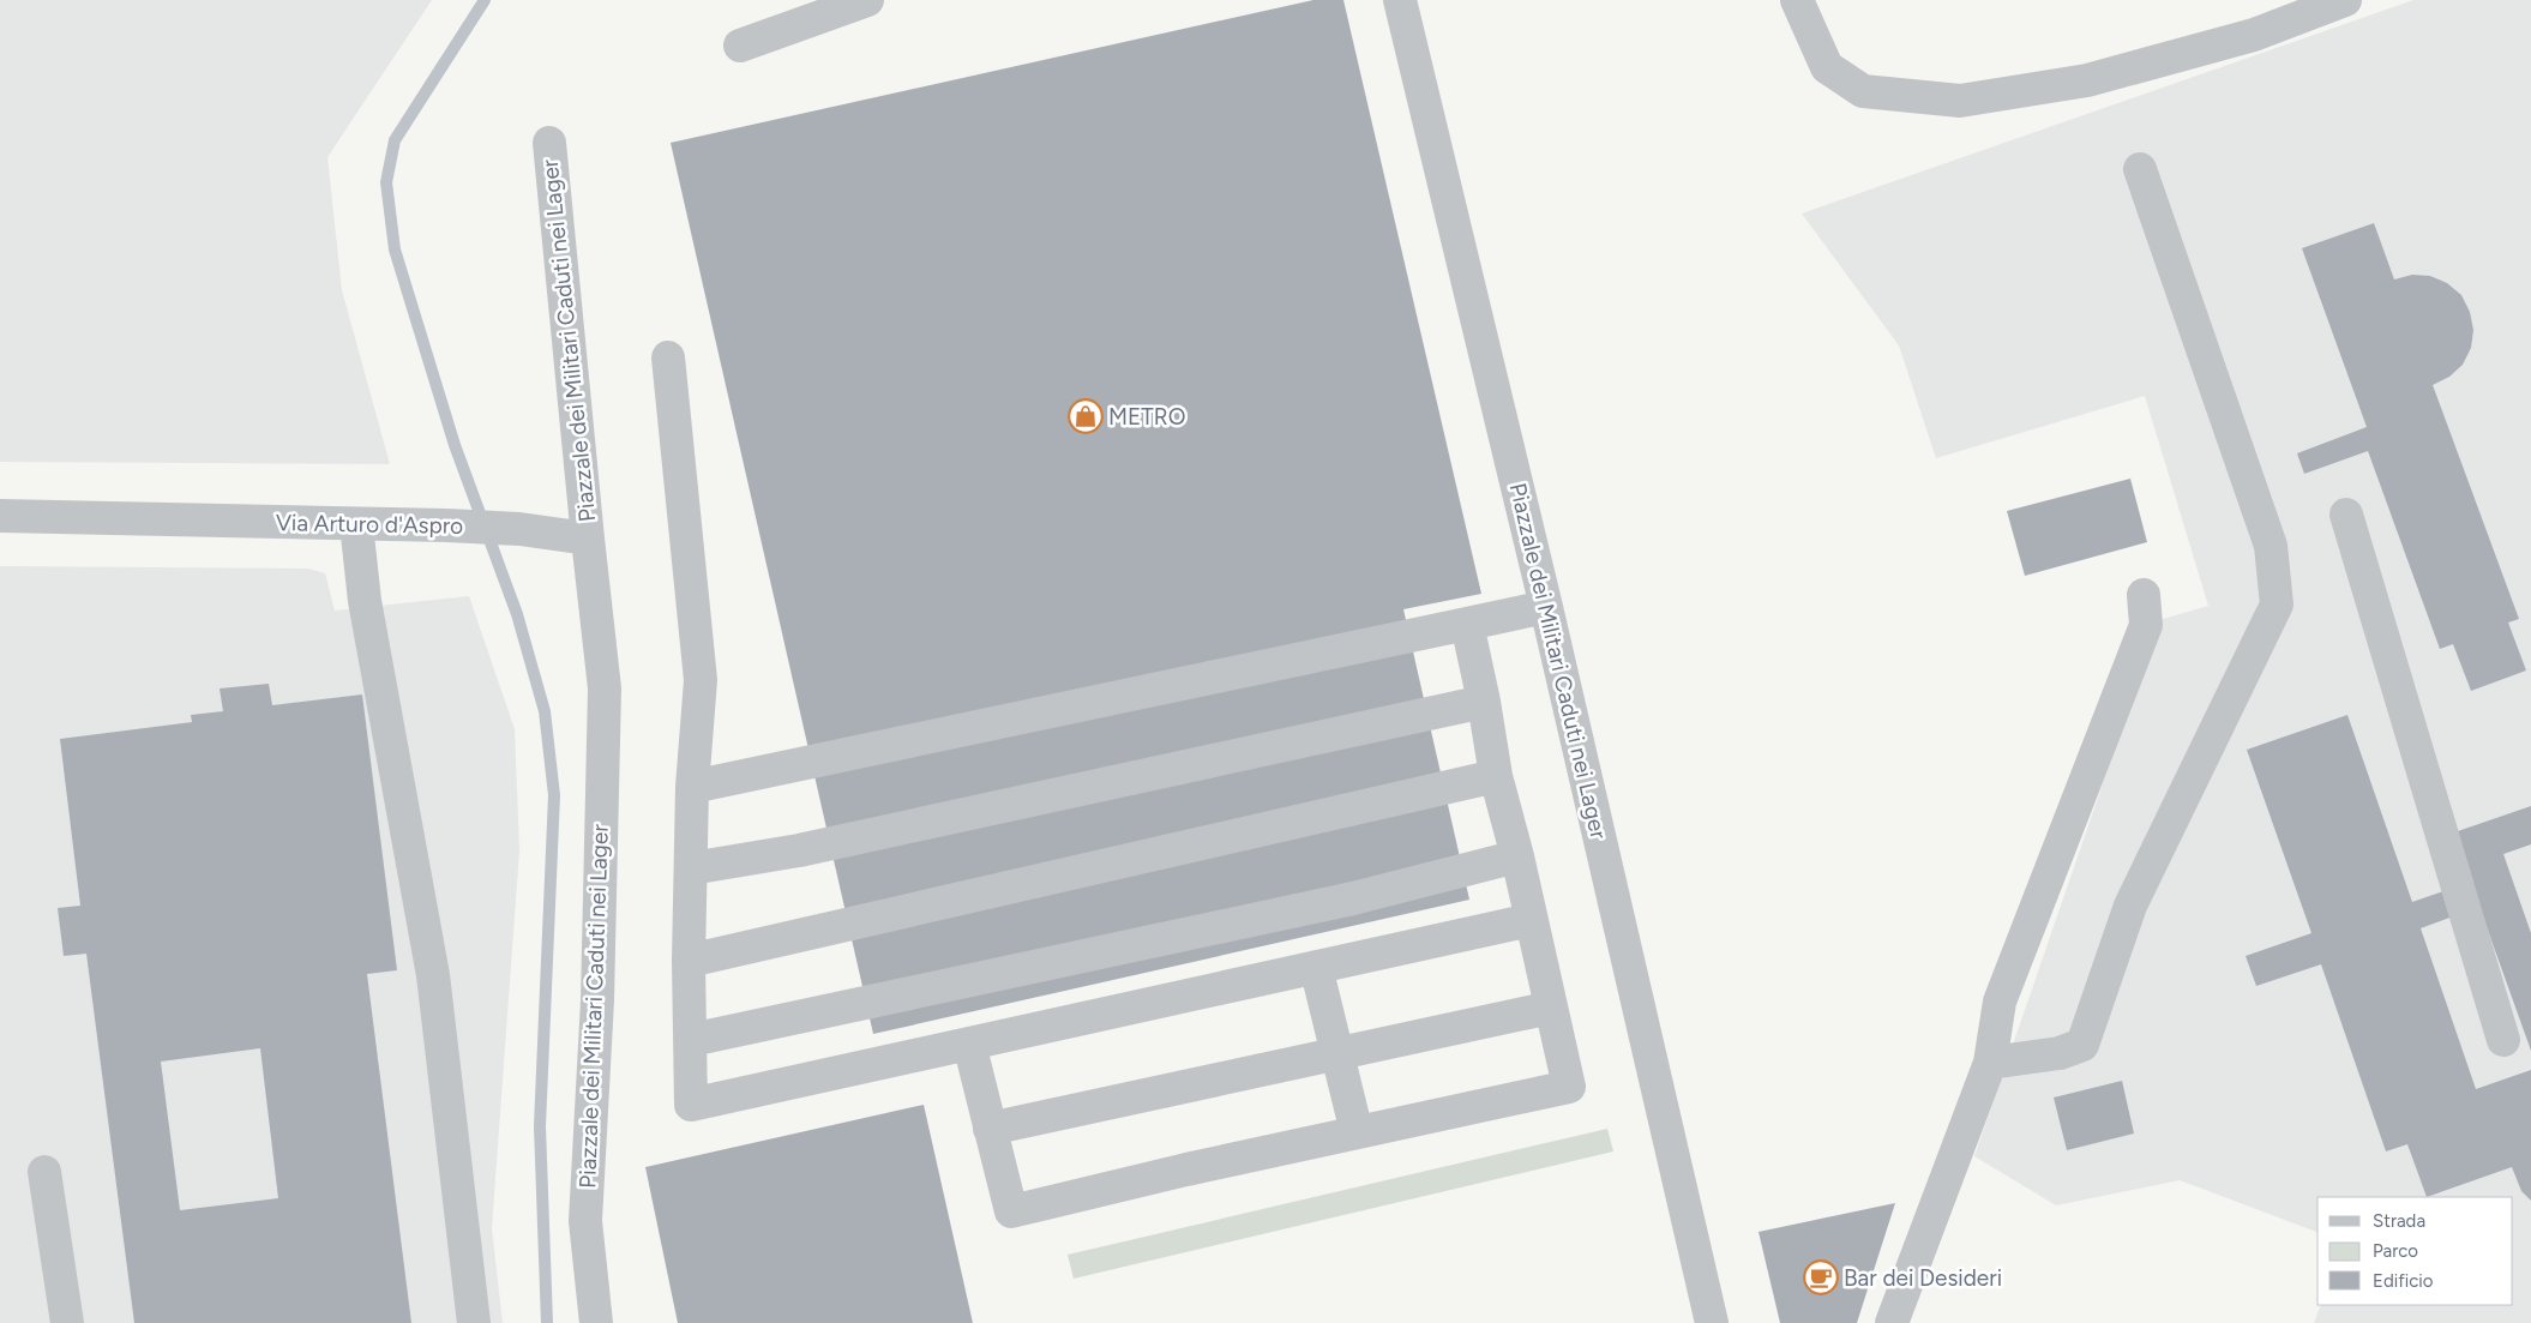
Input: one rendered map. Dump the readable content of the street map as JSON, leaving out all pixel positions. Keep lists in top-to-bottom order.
{
  "streets": {
    "street": ["Piazzale dei Militari Caduti nei Lager", "Via Arturo d'Aspro"]
  },
  "crossings": [
    ["Piazzale dei Militari Caduti nei Lager", "Via Arturo d'Aspro"]
  ],
  "places": {
    "shop": ["METRO"],
    "cafe": ["Bar dei Desideri"]
  },
  "legend": ["Strada", "Parco", "Edificio"]
}
